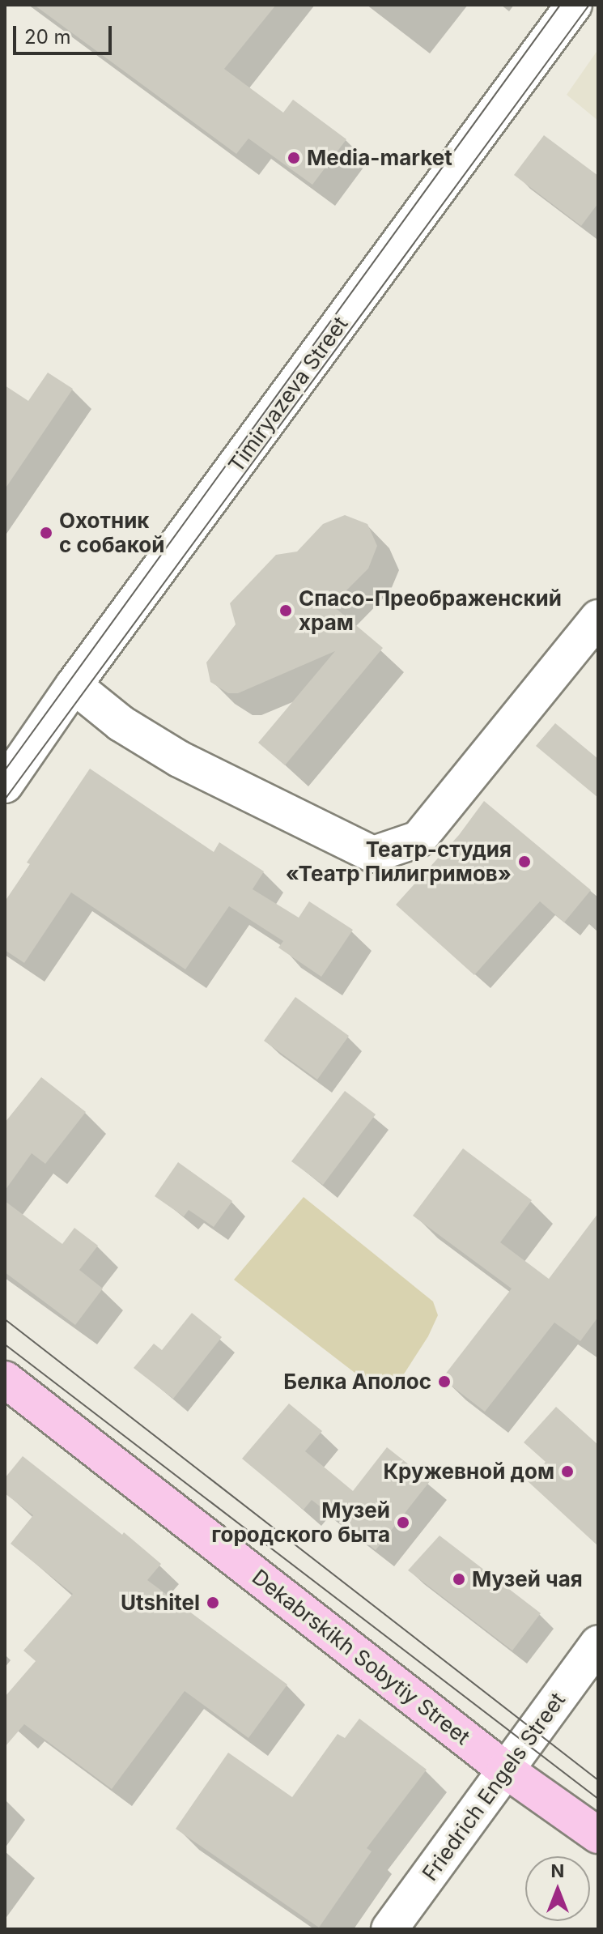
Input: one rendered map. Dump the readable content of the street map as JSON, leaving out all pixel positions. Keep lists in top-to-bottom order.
{
  "streets": {
    "main road": ["Dekabrskikh Sobytiy Street"],
    "street": ["Timiryazeva Street", "Friedrich Engels Street"]
  },
  "crossings": [
    ["Dekabrskikh Sobytiy Street", "Friedrich Engels Street"]
  ],
  "places": [
    "Media-market",
    "Охотник с собакой",
    "Спасо-Преображенский храм",
    "Театр-студия «Театр Пилигримов»",
    "Белка Аполос",
    "Кружевной дом",
    "Музей городского быта",
    "Музей чая",
    "Utshitel"
  ],
  "scale_bar": "20 m",
  "north": "top"
}
